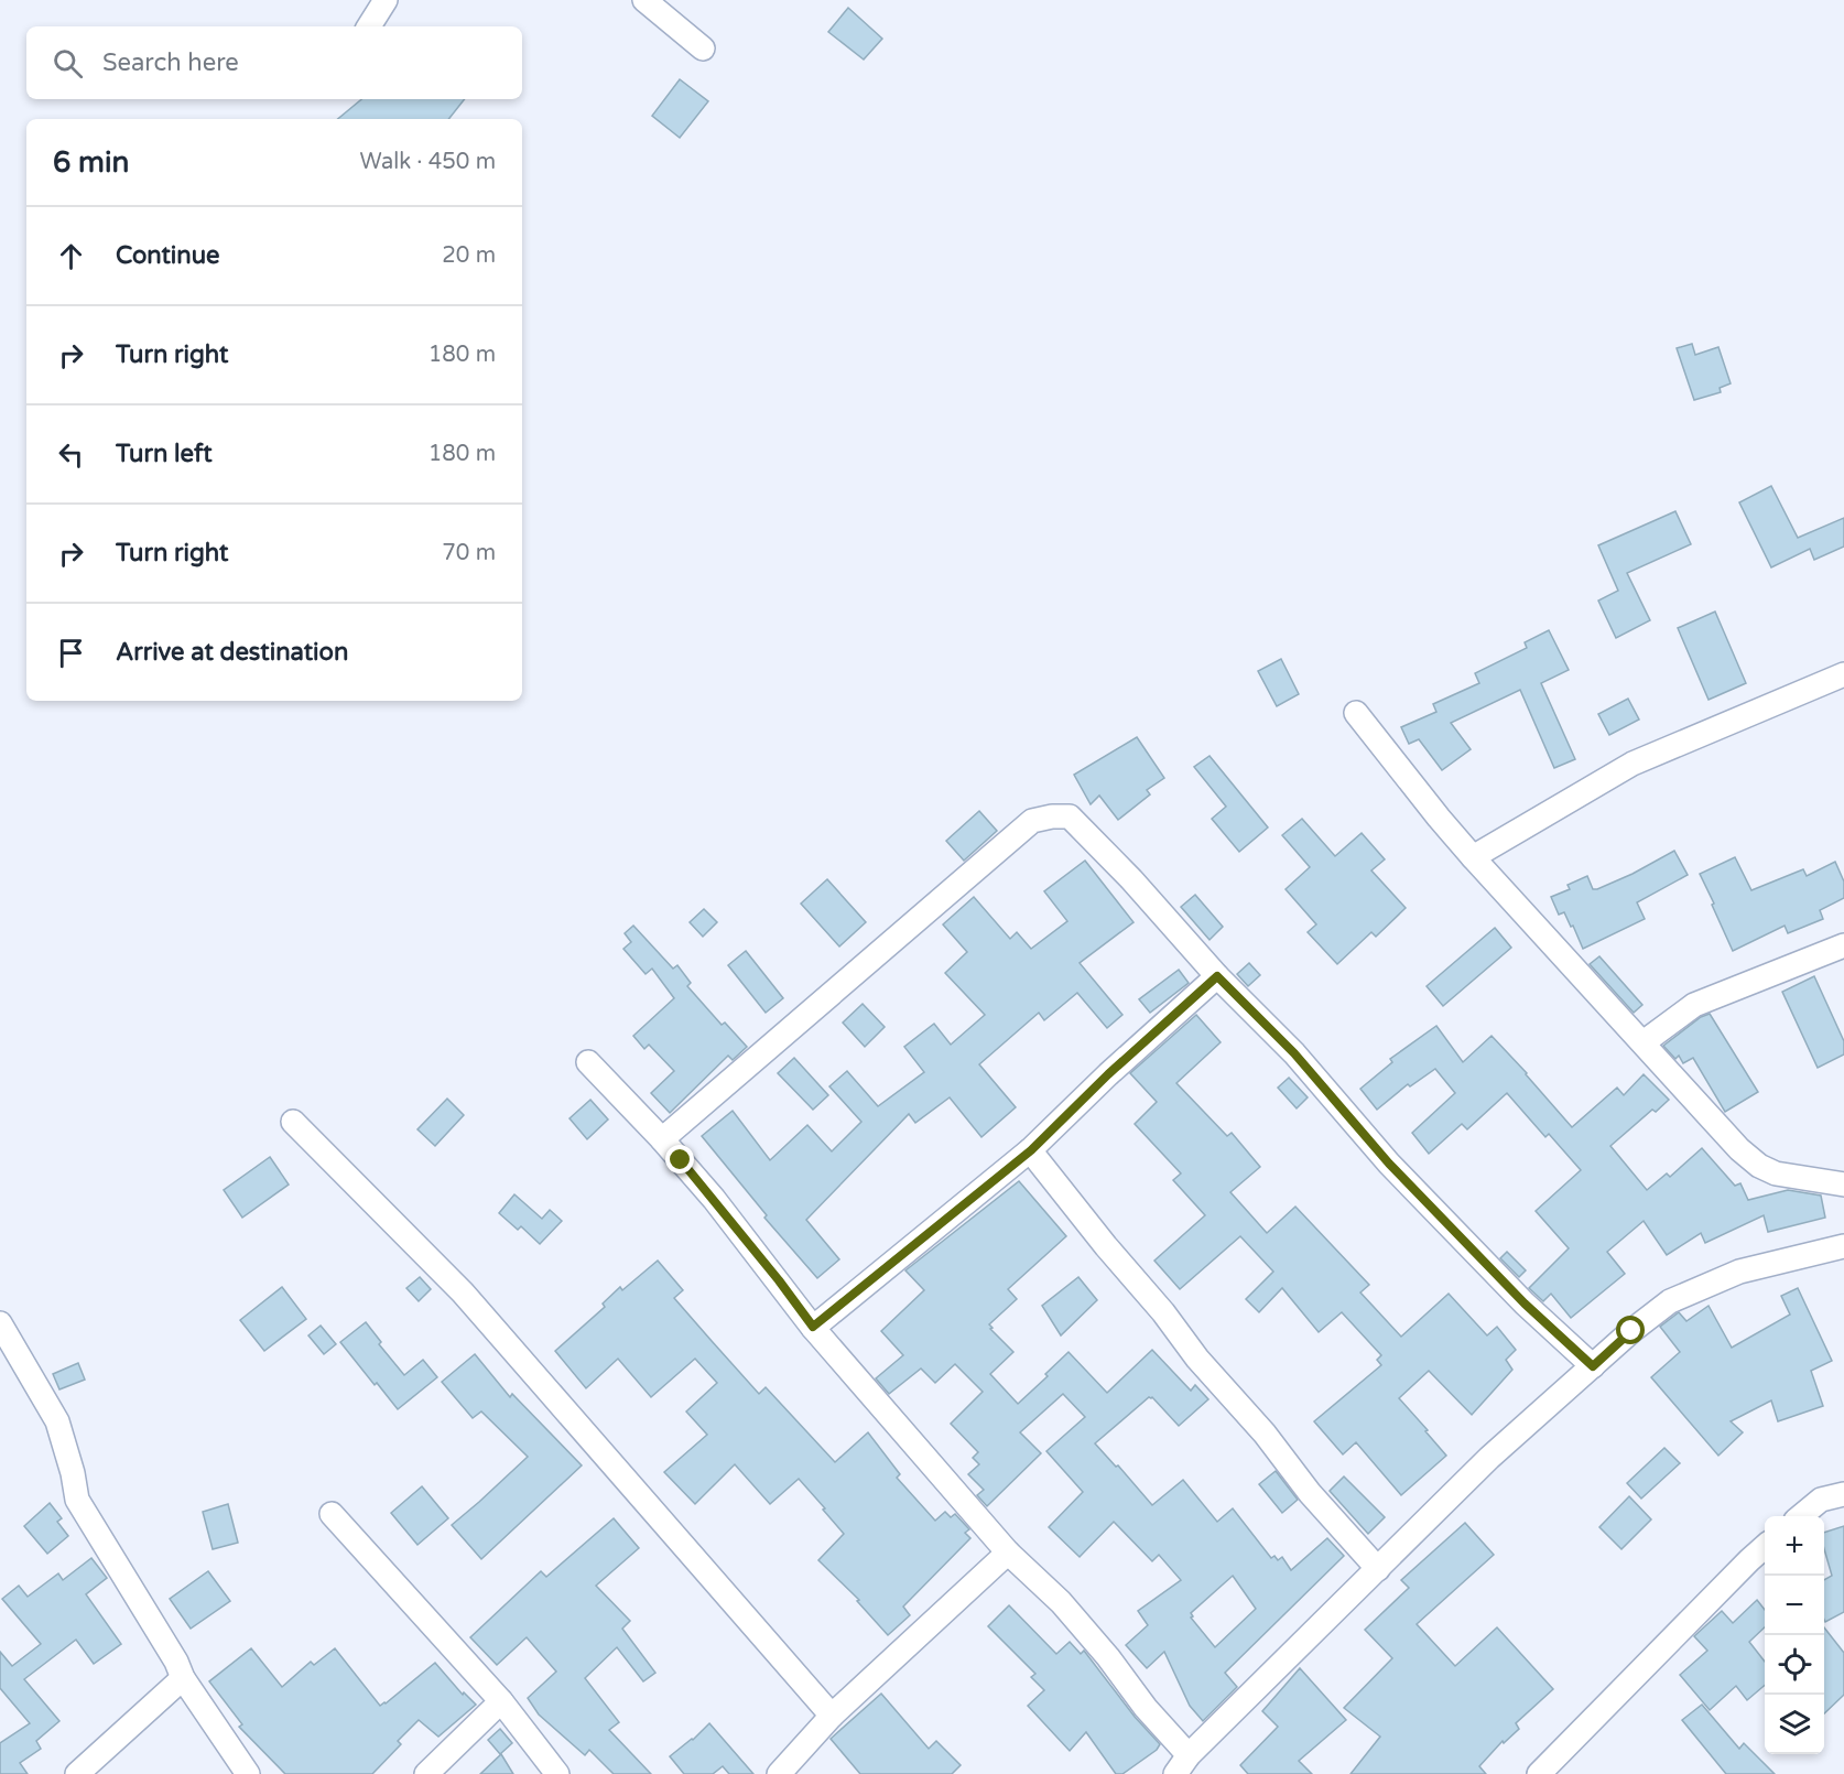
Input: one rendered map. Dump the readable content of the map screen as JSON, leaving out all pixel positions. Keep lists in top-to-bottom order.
{
  "page": {
    "search": "Search here",
    "heading": ["6 min", "Walk · 450 m"],
    "list": [
      ["Continue", "20 m"],
      ["Turn right", "180 m"],
      ["Turn left", "180 m"],
      ["Turn right", "70 m"],
      "Arrive at destination"
    ],
    "map_buttons": ["+", "−"]
  }
}
